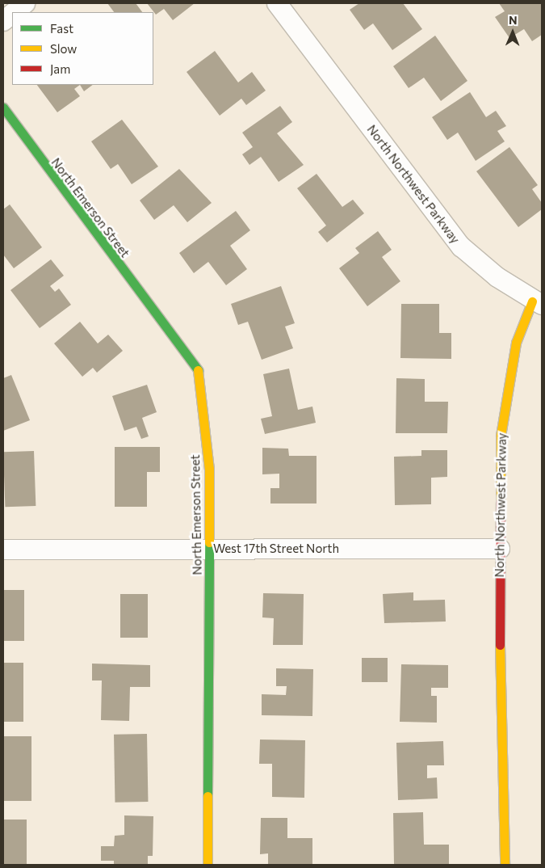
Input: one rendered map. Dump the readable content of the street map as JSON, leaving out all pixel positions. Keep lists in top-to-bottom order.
{
  "streets": {
    "street": ["North Northwest Parkway", "North Emerson Street", "West 17th Street North"]
  },
  "crossings": [
    ["North Northwest Parkway", "West 17th Street North"],
    ["North Emerson Street", "West 17th Street North"]
  ],
  "legend": ["Fast", "Slow", "Jam"],
  "north": "top"
}
